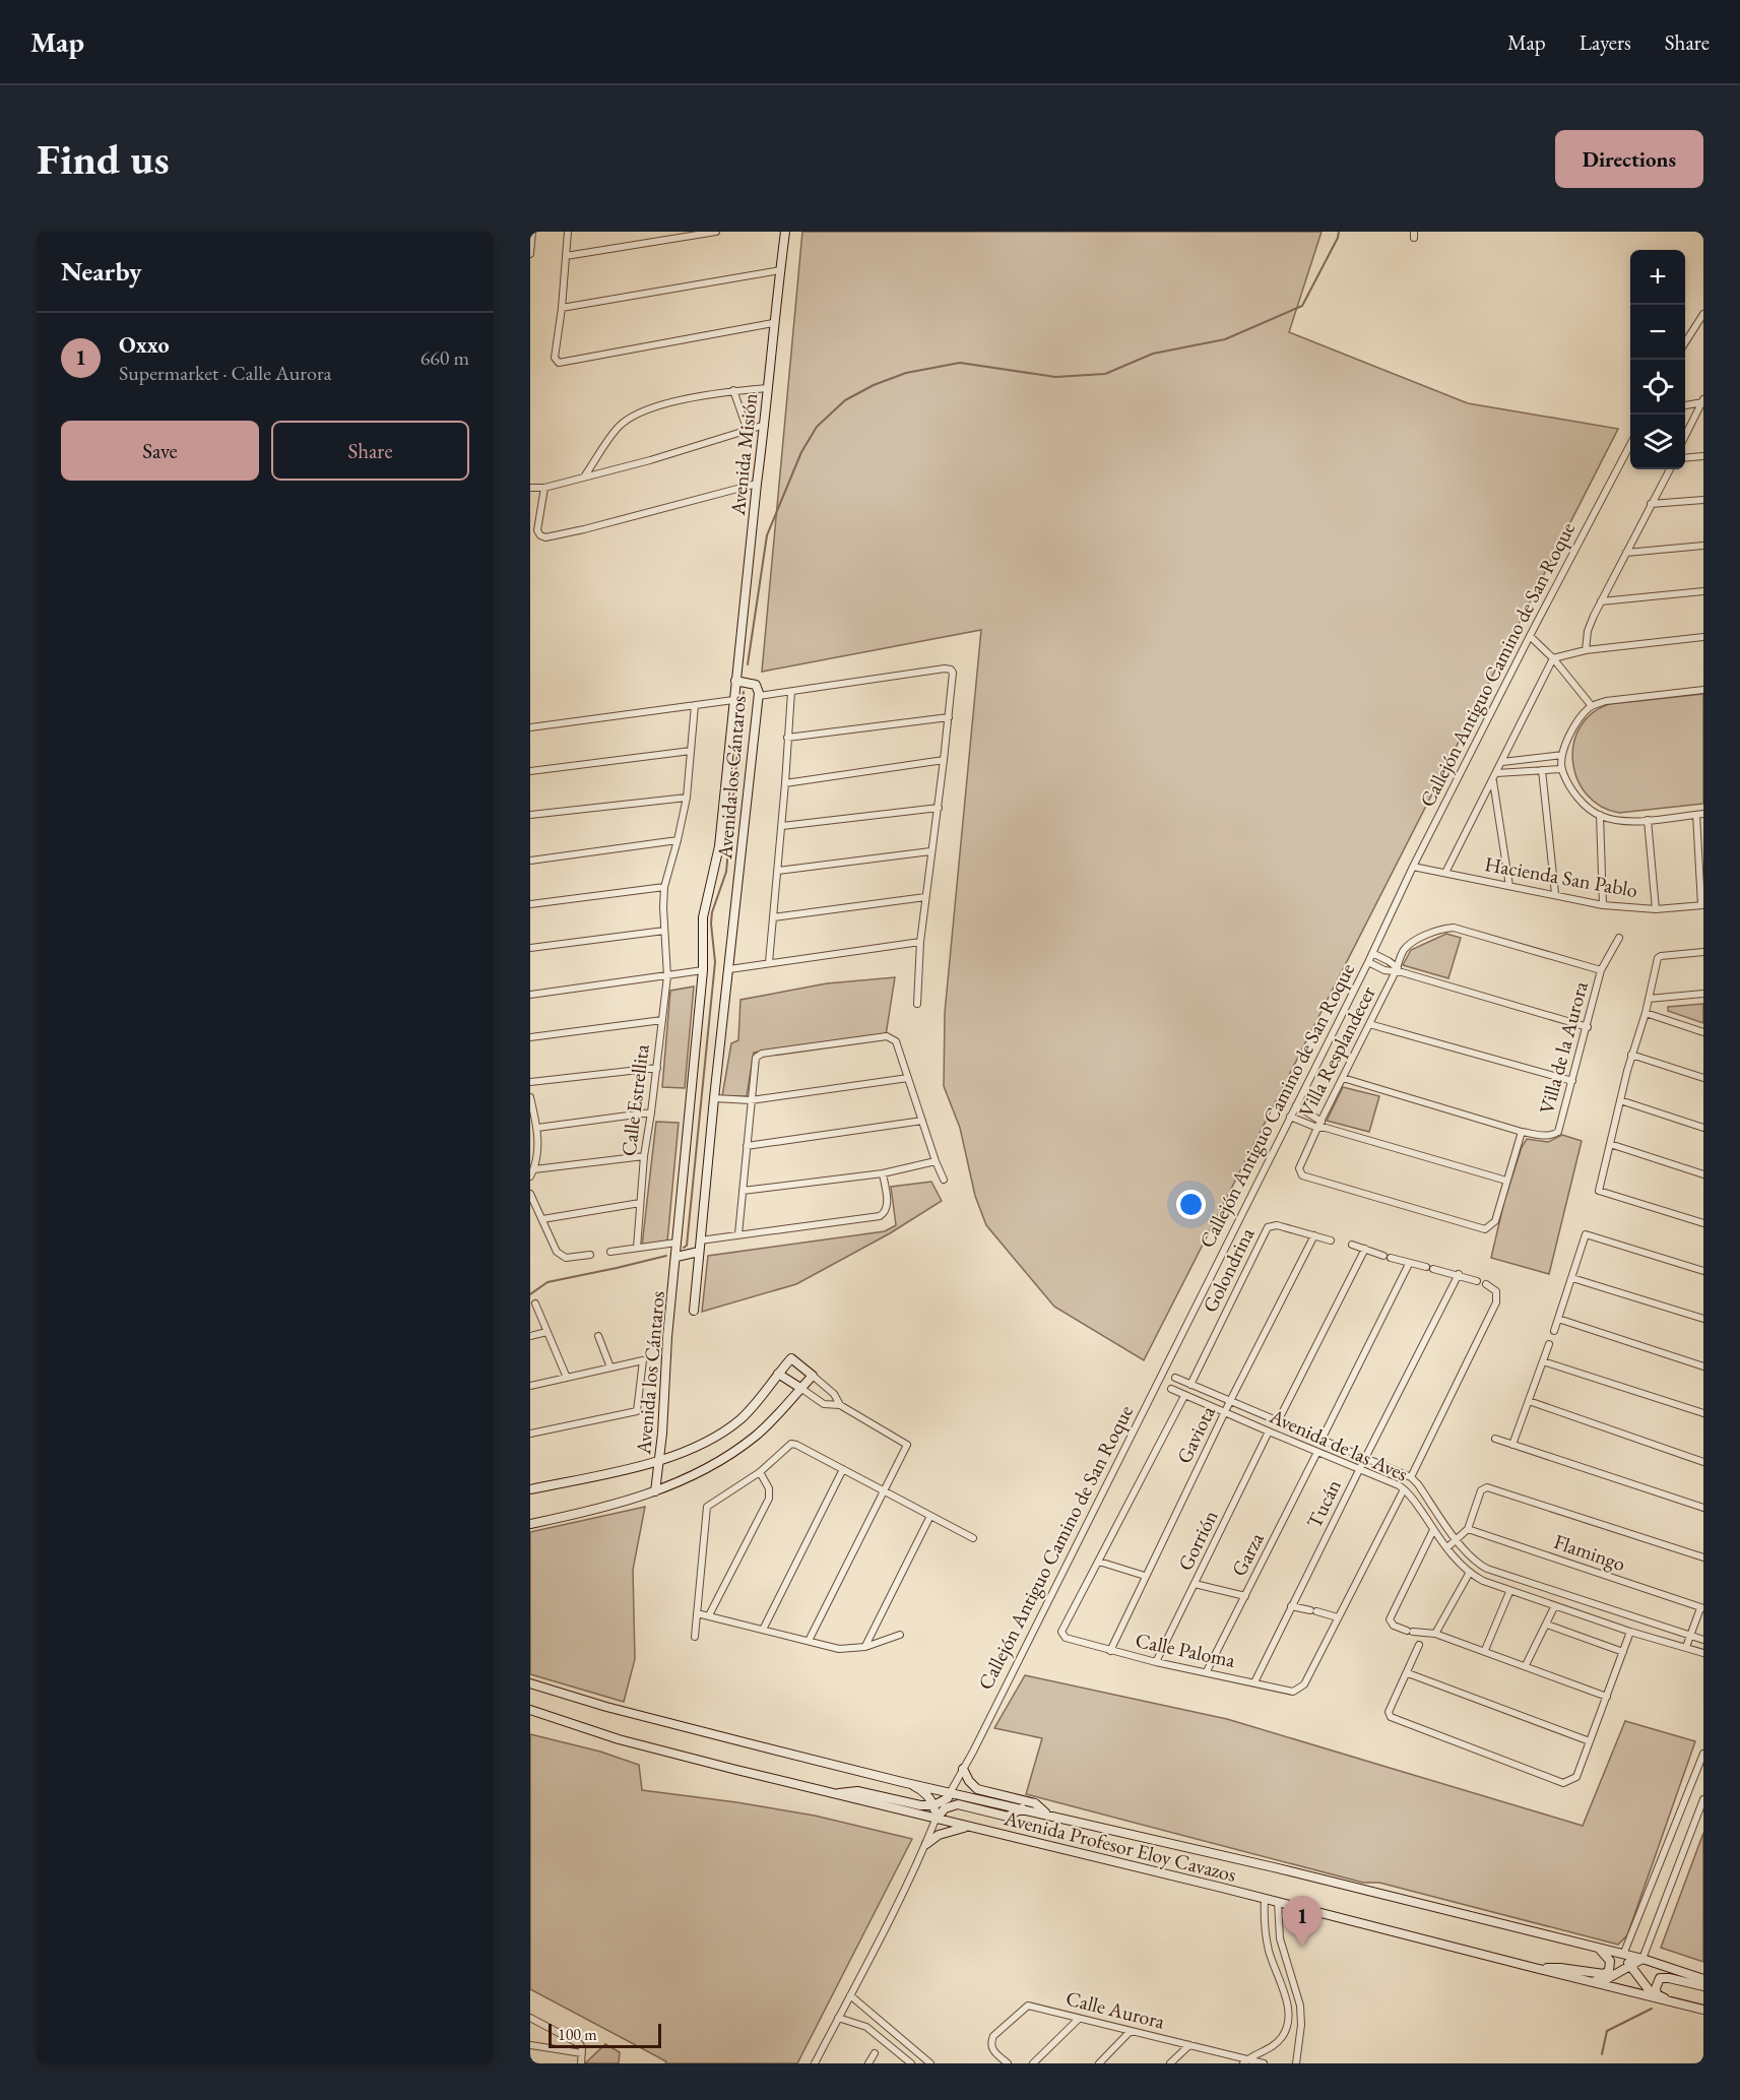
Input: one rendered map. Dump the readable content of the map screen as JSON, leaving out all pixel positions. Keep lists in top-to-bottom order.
{
  "streets": {
    "main road": ["Avenida Misión", "Avenida los Cántaros", "Avenida Profesor Eloy Cavazos"],
    "street": [
      "Callejón Antiguo Camino de San Roque",
      "Hacienda San Pablo",
      "Villa de la Aurora",
      "Villa Resplandecer",
      "Calle Estrellita",
      "Golondrina",
      "Gaviota",
      "Avenida de las Aves",
      "Tucán",
      "Gorrión",
      "Flamingo",
      "Garza",
      "Calle Paloma",
      "Calle Aurora"
    ]
  },
  "crossings": [
    ["Avenida Misión", "Avenida los Cántaros"],
    ["Callejón Antiguo Camino de San Roque", "Hacienda San Pablo"],
    ["Callejón Antiguo Camino de San Roque", "Avenida Profesor Eloy Cavazos"],
    ["Villa de la Aurora", "Villa Resplandecer"],
    ["Golondrina", "Gaviota"],
    ["Golondrina", "Avenida de las Aves"],
    ["Gaviota", "Avenida de las Aves"],
    ["Gaviota", "Calle Paloma"],
    ["Avenida de las Aves", "Tucán"],
    ["Avenida de las Aves", "Gorrión"],
    ["Avenida de las Aves", "Garza"],
    ["Tucán", "Calle Paloma"],
    ["Gorrión", "Calle Paloma"],
    ["Garza", "Calle Paloma"]
  ],
  "scale_bar": "100 m",
  "page": {
    "header": "Map",
    "nav": ["Map", "Layers", "Share"],
    "buttons": [
      "Directions",
      ["Save", "Share"]
    ],
    "title": "Find us",
    "heading": "Nearby",
    "map_buttons": ["+", "−"],
    "list": [
      {
        "mark": "1",
        "name": "Oxxo",
        "note": "Supermarket · Calle Aurora",
        "value": "660 m"
      }
    ],
    "pins": "1",
    "scale": "100 m"
  }
}
